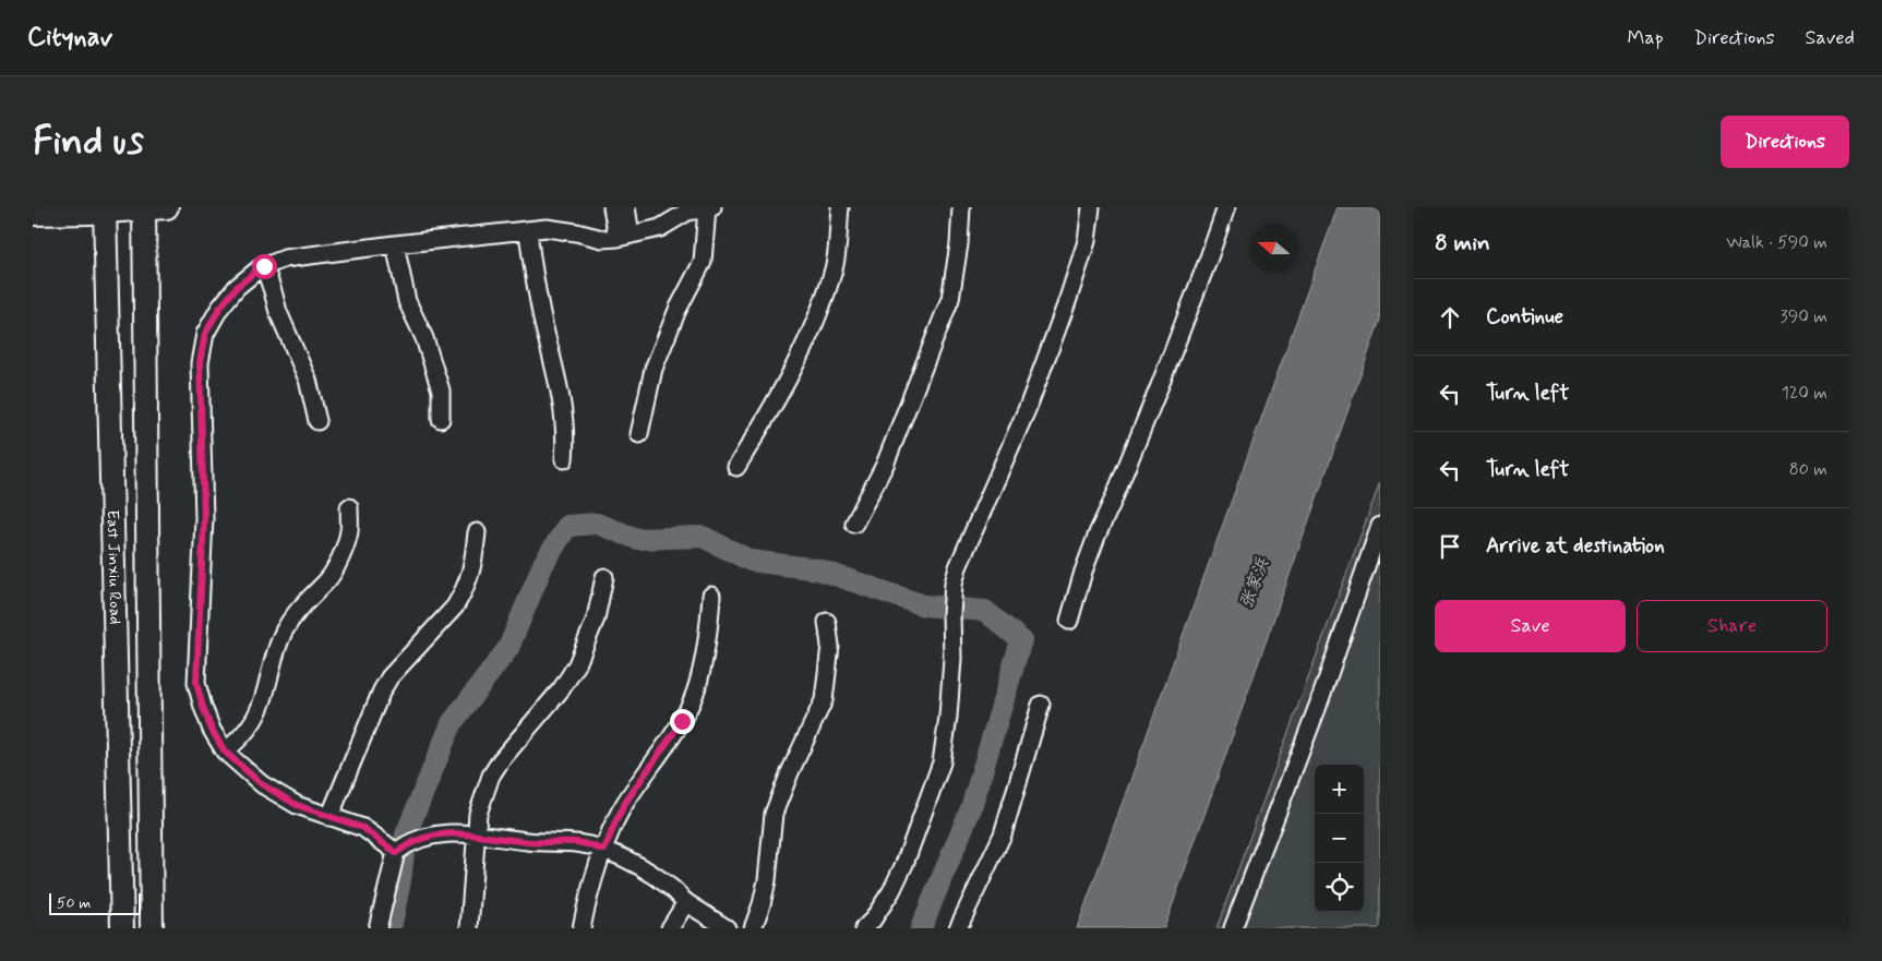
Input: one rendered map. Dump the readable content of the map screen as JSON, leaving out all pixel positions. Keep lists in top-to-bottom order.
{
  "streets": {
    "main road": ["East Jinxiu Road"]
  },
  "water": ["张家浜"],
  "scale_bar": "50 m",
  "north": "left",
  "page": {
    "header": "Citynav",
    "nav": ["Map", "Directions", "Saved"],
    "buttons": [
      "Directions",
      ["Save", "Share"]
    ],
    "title": "Find us",
    "heading": ["8 min", "Walk · 590 m"],
    "list": [
      ["Continue", "390 m"],
      ["Turn left", "120 m"],
      ["Turn left", "80 m"],
      "Arrive at destination"
    ],
    "map_buttons": ["+", "−"],
    "scale": "50 m"
  }
}
